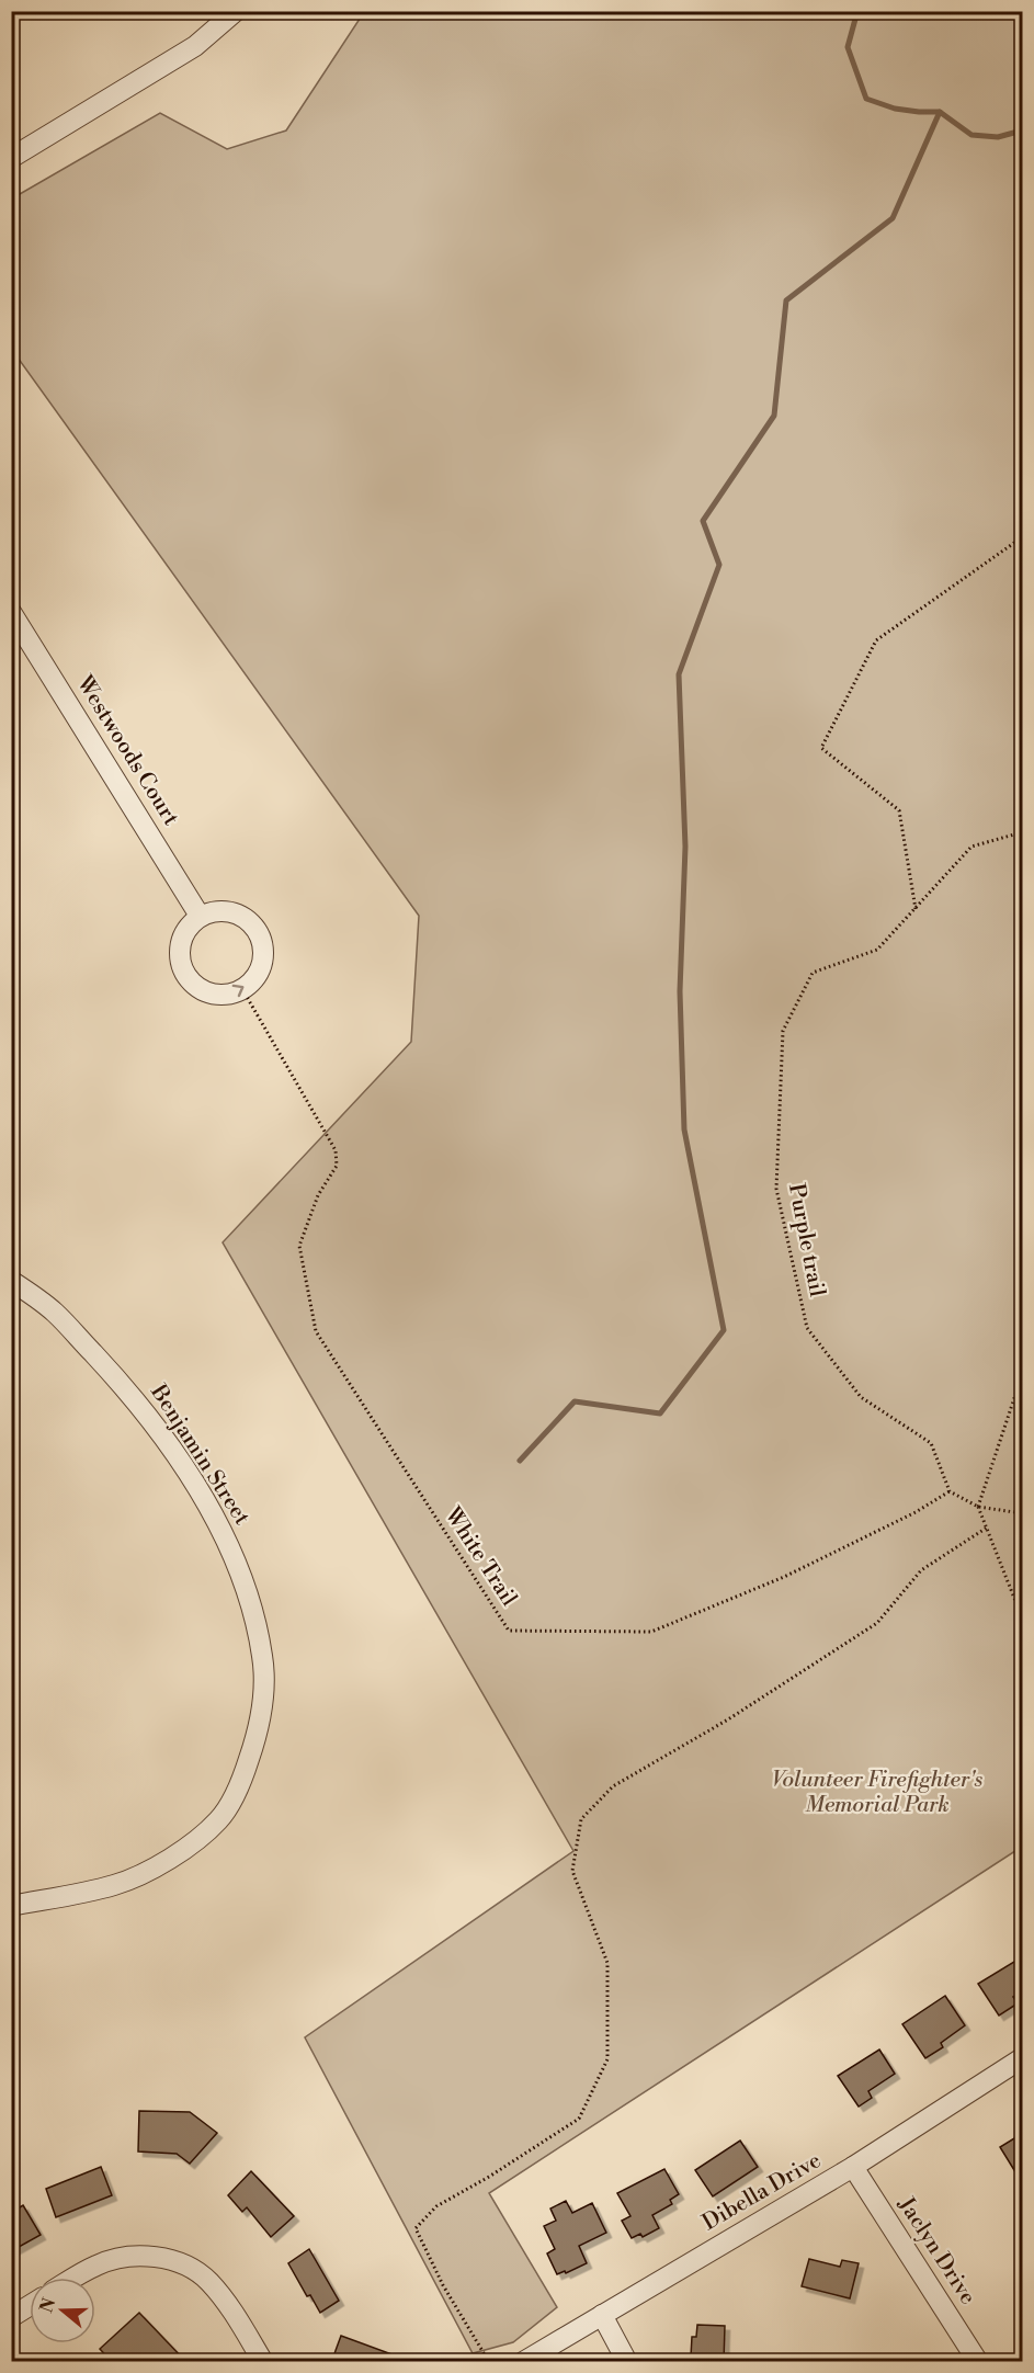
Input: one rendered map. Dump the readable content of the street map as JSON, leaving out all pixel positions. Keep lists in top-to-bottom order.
{
  "streets": {
    "street": [
      "Westwoods Court",
      "Benjamin Street",
      "Dibella Drive",
      "Jaclyn Drive"
    ],
    "path": ["Purple trail", "White Trail"]
  },
  "crossings": [
    ["Westwoods Court", "White Trail"],
    ["Purple trail", "White Trail"],
    ["Dibella Drive", "Jaclyn Drive"]
  ],
  "parks": ["Volunteer Firefighter's Memorial Park"],
  "north": "left"
}
